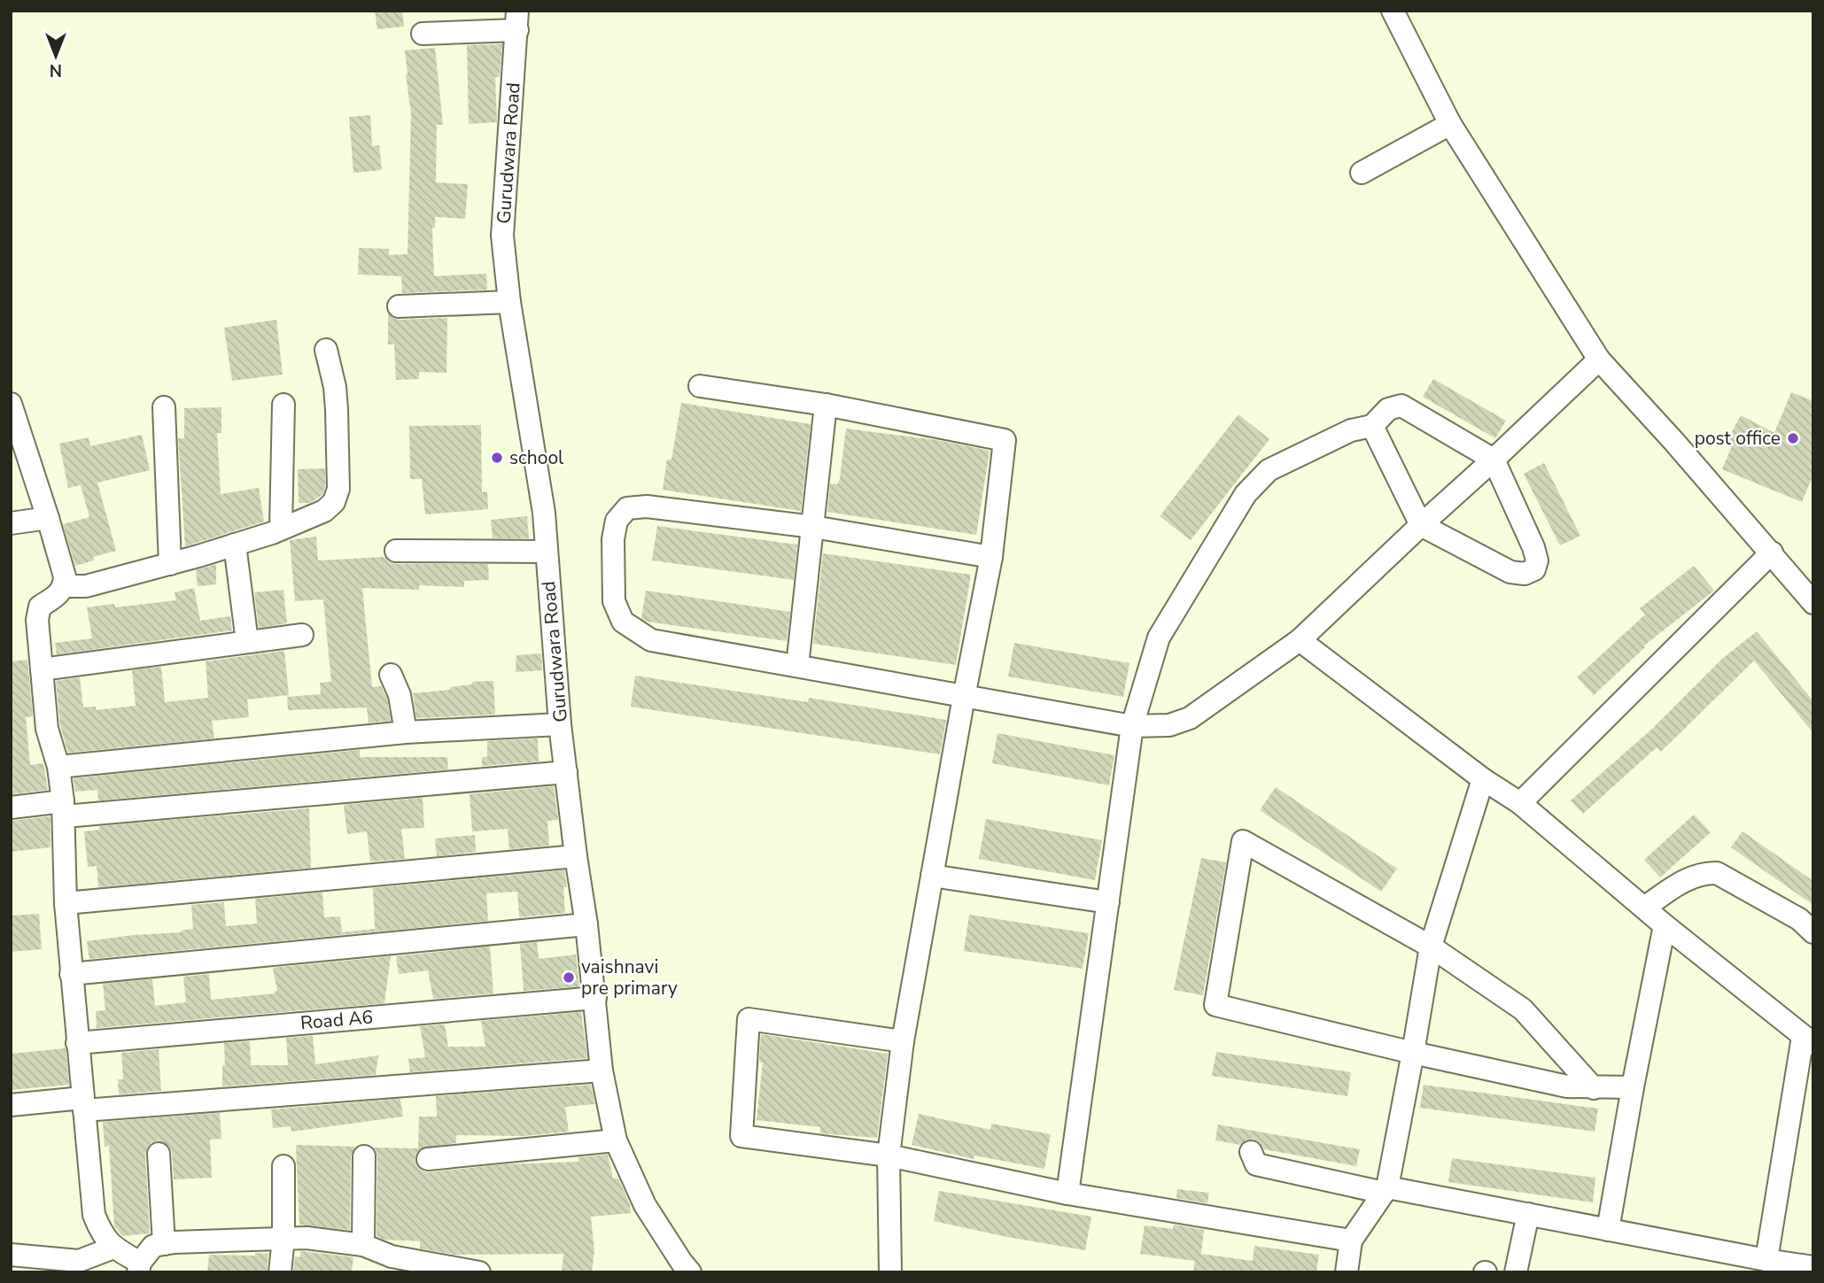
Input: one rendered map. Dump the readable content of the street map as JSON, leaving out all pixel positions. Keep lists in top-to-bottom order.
{
  "streets": {
    "street": ["Gurudwara Road", "Road A6"]
  },
  "crossings": [
    ["Gurudwara Road", "Road A6"]
  ],
  "places": ["post office", "school", "vaishnavi pre primary"],
  "north": "bottom"
}
